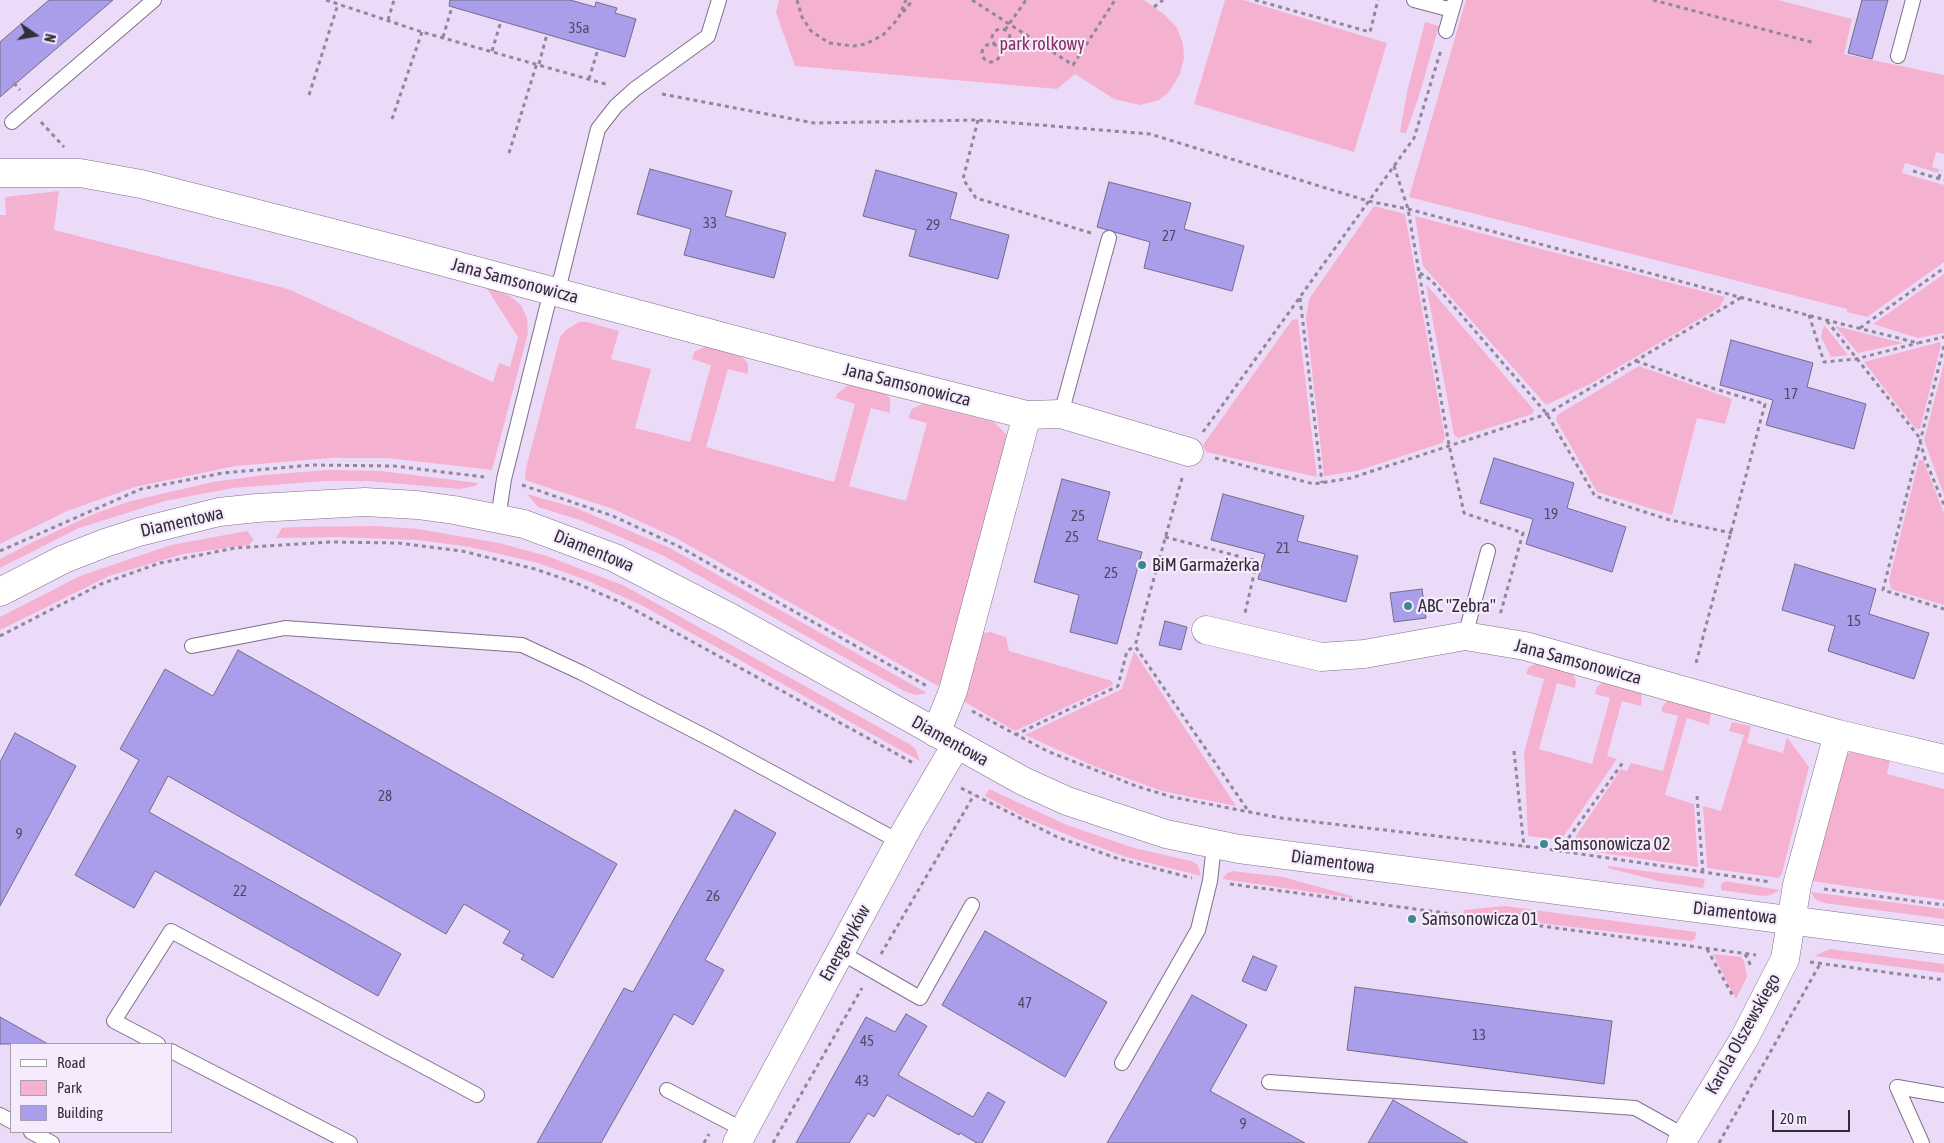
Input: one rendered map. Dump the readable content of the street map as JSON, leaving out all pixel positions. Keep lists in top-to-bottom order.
{
  "streets": {
    "street": [
      "Jana Samsonowicza",
      "Diamentowa",
      "Energetyków",
      "Karola Olszewskiego"
    ]
  },
  "crossings": [
    ["Jana Samsonowicza", "Energetyków"],
    ["Jana Samsonowicza", "Karola Olszewskiego"],
    ["Diamentowa", "Energetyków"],
    ["Diamentowa", "Karola Olszewskiego"]
  ],
  "parks": ["park rolkowy"],
  "places": [
    "BiM Garmażerka",
    "ABC \"Zebra\"",
    "Samsonowicza 02",
    "Samsonowicza 01"
  ],
  "house_numbers": [
    "35a",
    "33",
    "29",
    "27",
    "17",
    "19",
    "25",
    "25",
    "21",
    "25",
    "15",
    "28",
    "9",
    "22",
    "26",
    "47",
    "13",
    "45",
    "43",
    "9"
  ],
  "legend": ["Road", "Park", "Building"],
  "scale_bar": "20 m",
  "north": "right"
}
